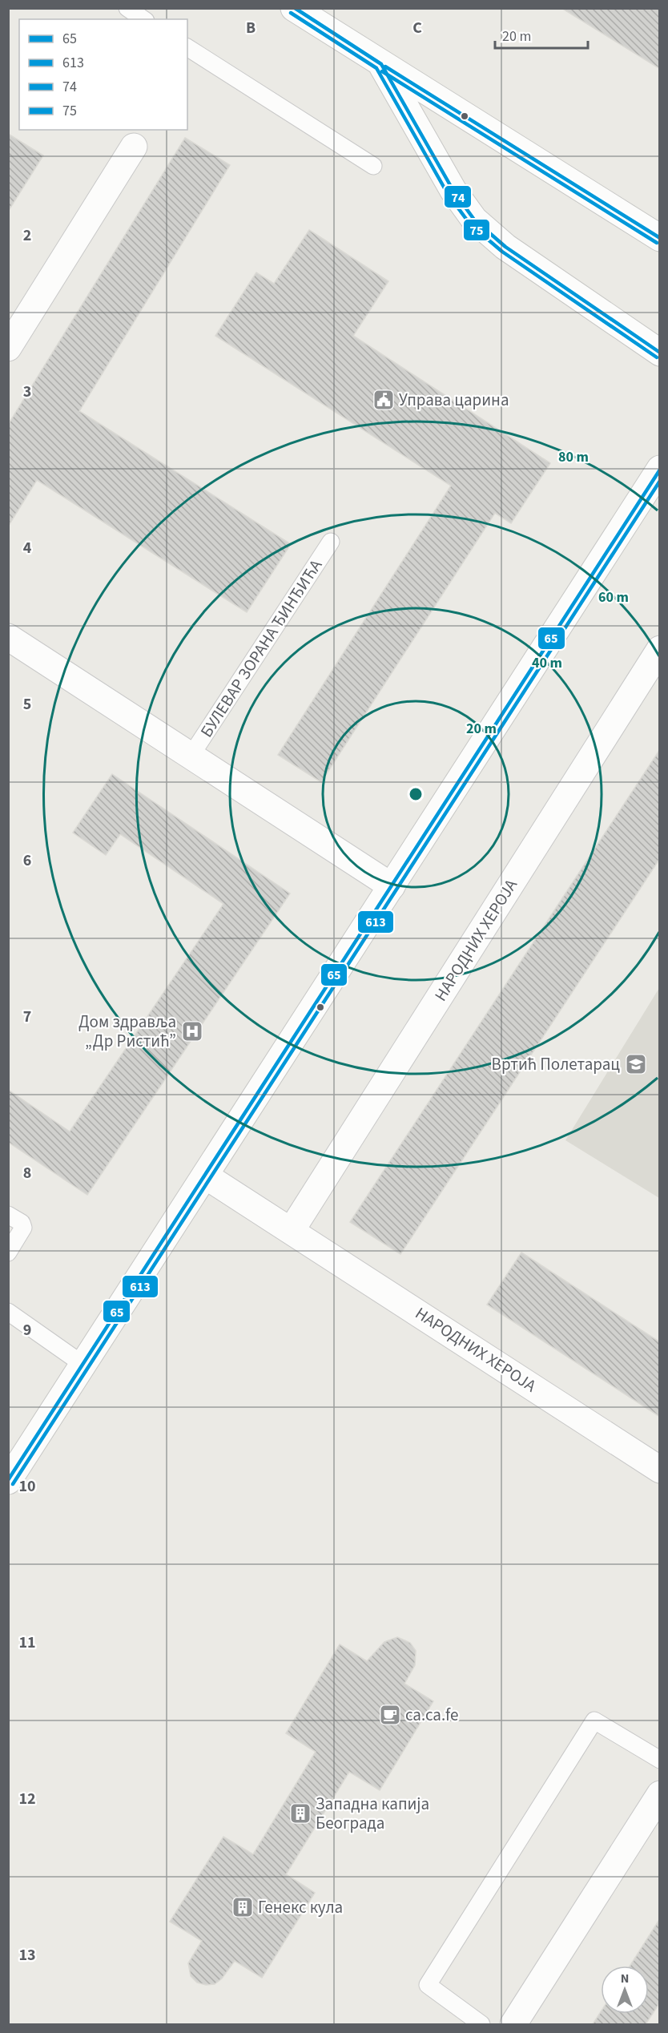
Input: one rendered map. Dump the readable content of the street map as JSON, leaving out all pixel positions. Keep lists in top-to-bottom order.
{
  "streets": {
    "street": ["НАРОДНИХ ХЕРОЈА"],
    "lane": ["БУЛЕВАР ЗОРАНА ЂИНЂИЋА"]
  },
  "places": {
    "public building": ["Управа царина"],
    "hospital": ["Дом здравља „Др Ристић”"],
    "school or university": ["Вртић Полетарац"],
    "cafe": ["ca.ca.fe"],
    "building": ["Западна капија Београда", "Генекс кула"]
  },
  "lines": [
    "transit line 74",
    "transit line 75",
    "transit line 65",
    "transit line 613"
  ],
  "legend": [
    "65",
    "613",
    "74",
    "75"
  ],
  "scale_bar": "20 m",
  "north": "top",
  "grid": {
    "columns": ["B", "C"],
    "rows": [
      "2",
      "3",
      "4",
      "5",
      "6",
      "7",
      "8",
      "9",
      "10",
      "11",
      "12",
      "13"
    ]
  },
  "rings": [
    "80 m",
    "60 m",
    "40 m",
    "20 m"
  ]
}
